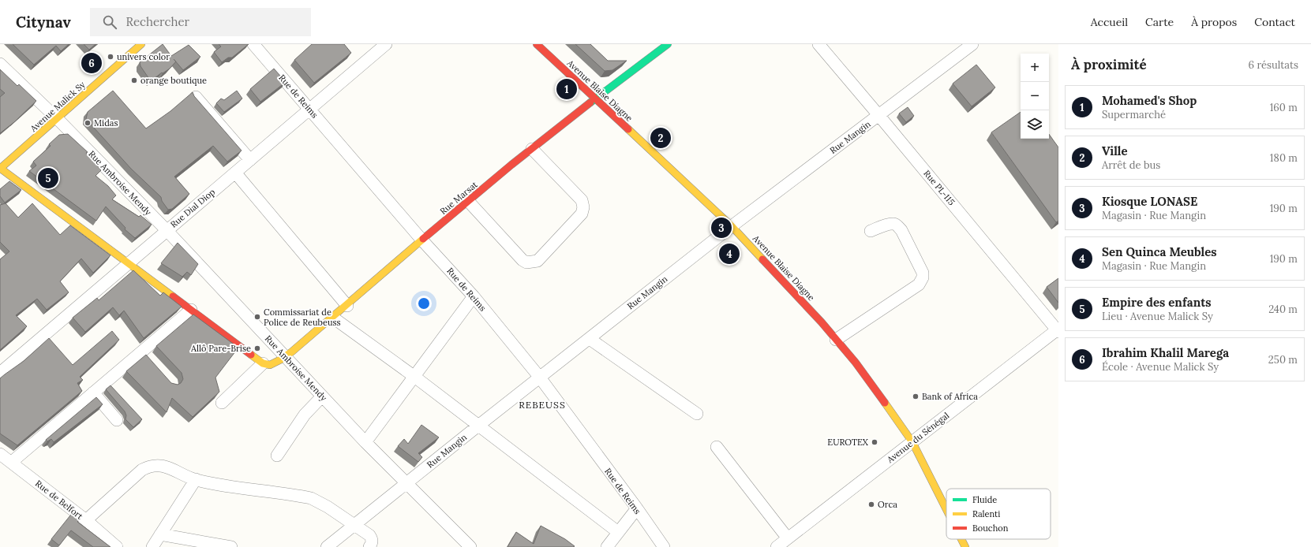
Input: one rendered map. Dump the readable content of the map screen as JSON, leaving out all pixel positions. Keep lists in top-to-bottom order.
{
  "streets": {
    "main road": ["Avenue Blaise Diagne", "Avenue Malick Sy", "Rue Marsat"],
    "street": [
      "Rue de Reims",
      "Rue Mangin",
      "Rue Ambroise Mendy",
      "Rue PL-115",
      "Rue Dial Diop",
      "Avenue du Sénégal",
      "Rue de Belfort"
    ]
  },
  "crossings": [
    ["Avenue Blaise Diagne", "Rue Mangin"],
    ["Avenue Blaise Diagne", "Rue Marsat"],
    ["Avenue Blaise Diagne", "Avenue du Sénégal"],
    ["Rue de Reims", "Rue Mangin"],
    ["Rue de Reims", "Rue Marsat"],
    ["Rue de Reims", "Rue Dial Diop"],
    ["Avenue Malick Sy", "Rue Ambroise Mendy"],
    ["Rue Mangin", "Rue Ambroise Mendy"],
    ["Rue Mangin", "Rue PL-115"],
    ["Rue Ambroise Mendy", "Rue Marsat"],
    ["Rue Ambroise Mendy", "Rue Dial Diop"],
    ["Rue PL-115", "Avenue du Sénégal"]
  ],
  "districts": ["REBEUSS"],
  "places": [
    "univers color",
    "orange boutique",
    "Midas",
    "Commissariat de Police de Reubeuss",
    "Allô Pare-Brise",
    "Bank of Africa",
    "EUROTEX",
    "Orca"
  ],
  "legend": ["Fluide", "Ralenti", "Bouchon"],
  "page": {
    "header": "Citynav",
    "search": "Rechercher",
    "nav": [
      "Accueil",
      "Carte",
      "À propos",
      "Contact"
    ],
    "heading": ["À proximité", "6 résultats"],
    "pins": [
      "6",
      "1",
      "2",
      "5",
      "3",
      "4"
    ],
    "map_buttons": ["+", "−"],
    "list": [
      {
        "mark": "1",
        "name": "Mohamed's Shop",
        "note": "Supermarché",
        "value": "160 m"
      },
      {
        "mark": "2",
        "name": "Ville",
        "note": "Arrêt de bus",
        "value": "180 m"
      },
      {
        "mark": "3",
        "name": "Kiosque LONASE",
        "note": "Magasin · Rue Mangin",
        "value": "190 m"
      },
      {
        "mark": "4",
        "name": "Sen Quinca Meubles",
        "note": "Magasin · Rue Mangin",
        "value": "190 m"
      },
      {
        "mark": "5",
        "name": "Empire des enfants",
        "note": "Lieu · Avenue Malick Sy",
        "value": "240 m"
      },
      {
        "mark": "6",
        "name": "Ibrahim Khalil Marega",
        "note": "École · Avenue Malick Sy",
        "value": "250 m"
      }
    ]
  }
}
